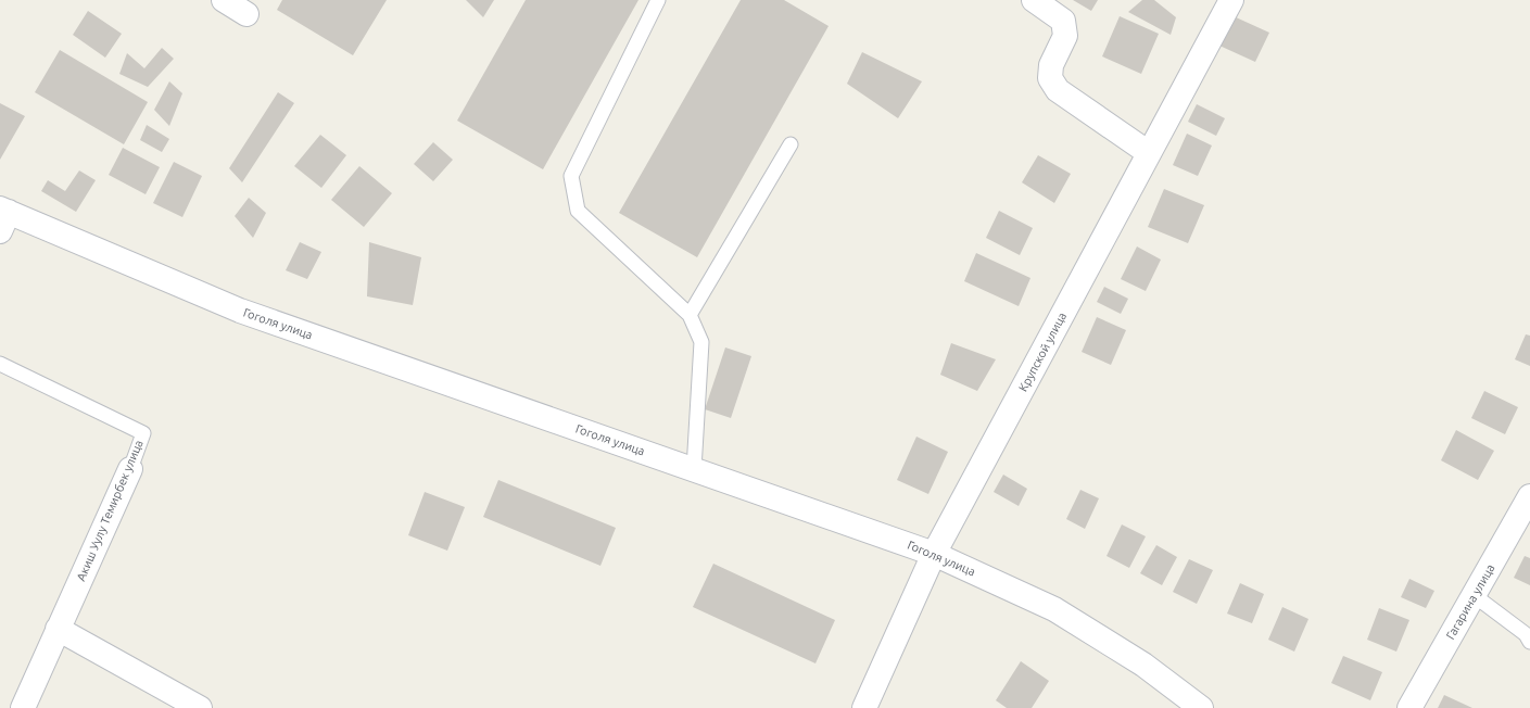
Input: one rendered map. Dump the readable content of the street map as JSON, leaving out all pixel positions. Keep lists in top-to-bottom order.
{
  "streets": {
    "street": [
      "Гоголя улица",
      "Крупской улица",
      "Акиш Уулу Темирбек улица",
      "Гагарина улица"
    ]
  },
  "crossings": [
    ["Гоголя улица", "Крупской улица"]
  ]
}
